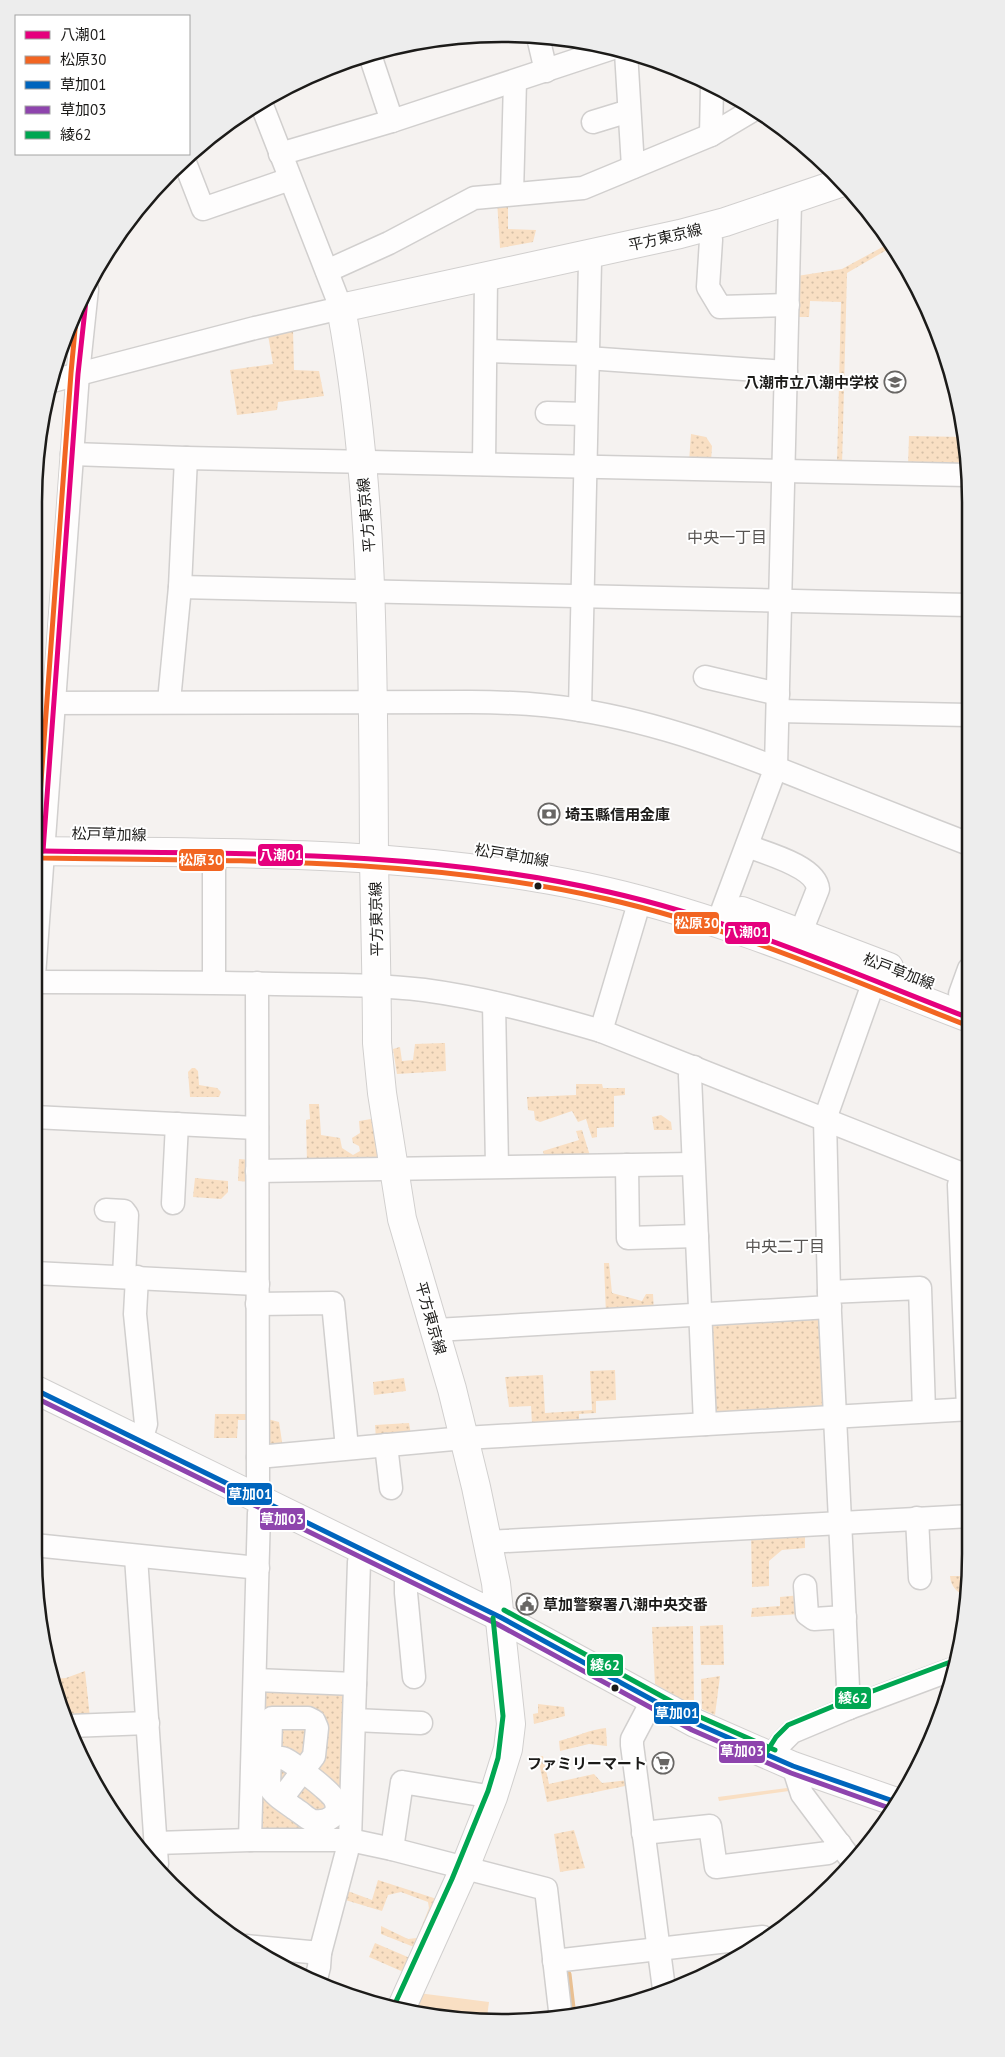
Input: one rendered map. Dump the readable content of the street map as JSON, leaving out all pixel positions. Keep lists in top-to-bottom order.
{
  "streets": {
    "main road": ["平方東京線", "松戸草加線"]
  },
  "crossings": [
    ["平方東京線", "松戸草加線"]
  ],
  "districts": ["中央一丁目", "中央二丁目"],
  "places": {
    "school or university": ["八潮市立八潮中学校"],
    "bank": ["埼玉縣信用金庫"],
    "public building": ["草加警察署八潮中央交番"],
    "supermarket": ["ファミリーマート"]
  },
  "lines": [
    "transit line 八潮01",
    "transit line 松原30",
    "transit line 草加01",
    "transit line 草加03",
    "transit line 綾62"
  ],
  "legend": [
    "八潮01",
    "松原30",
    "草加01",
    "草加03",
    "綾62"
  ]
}
